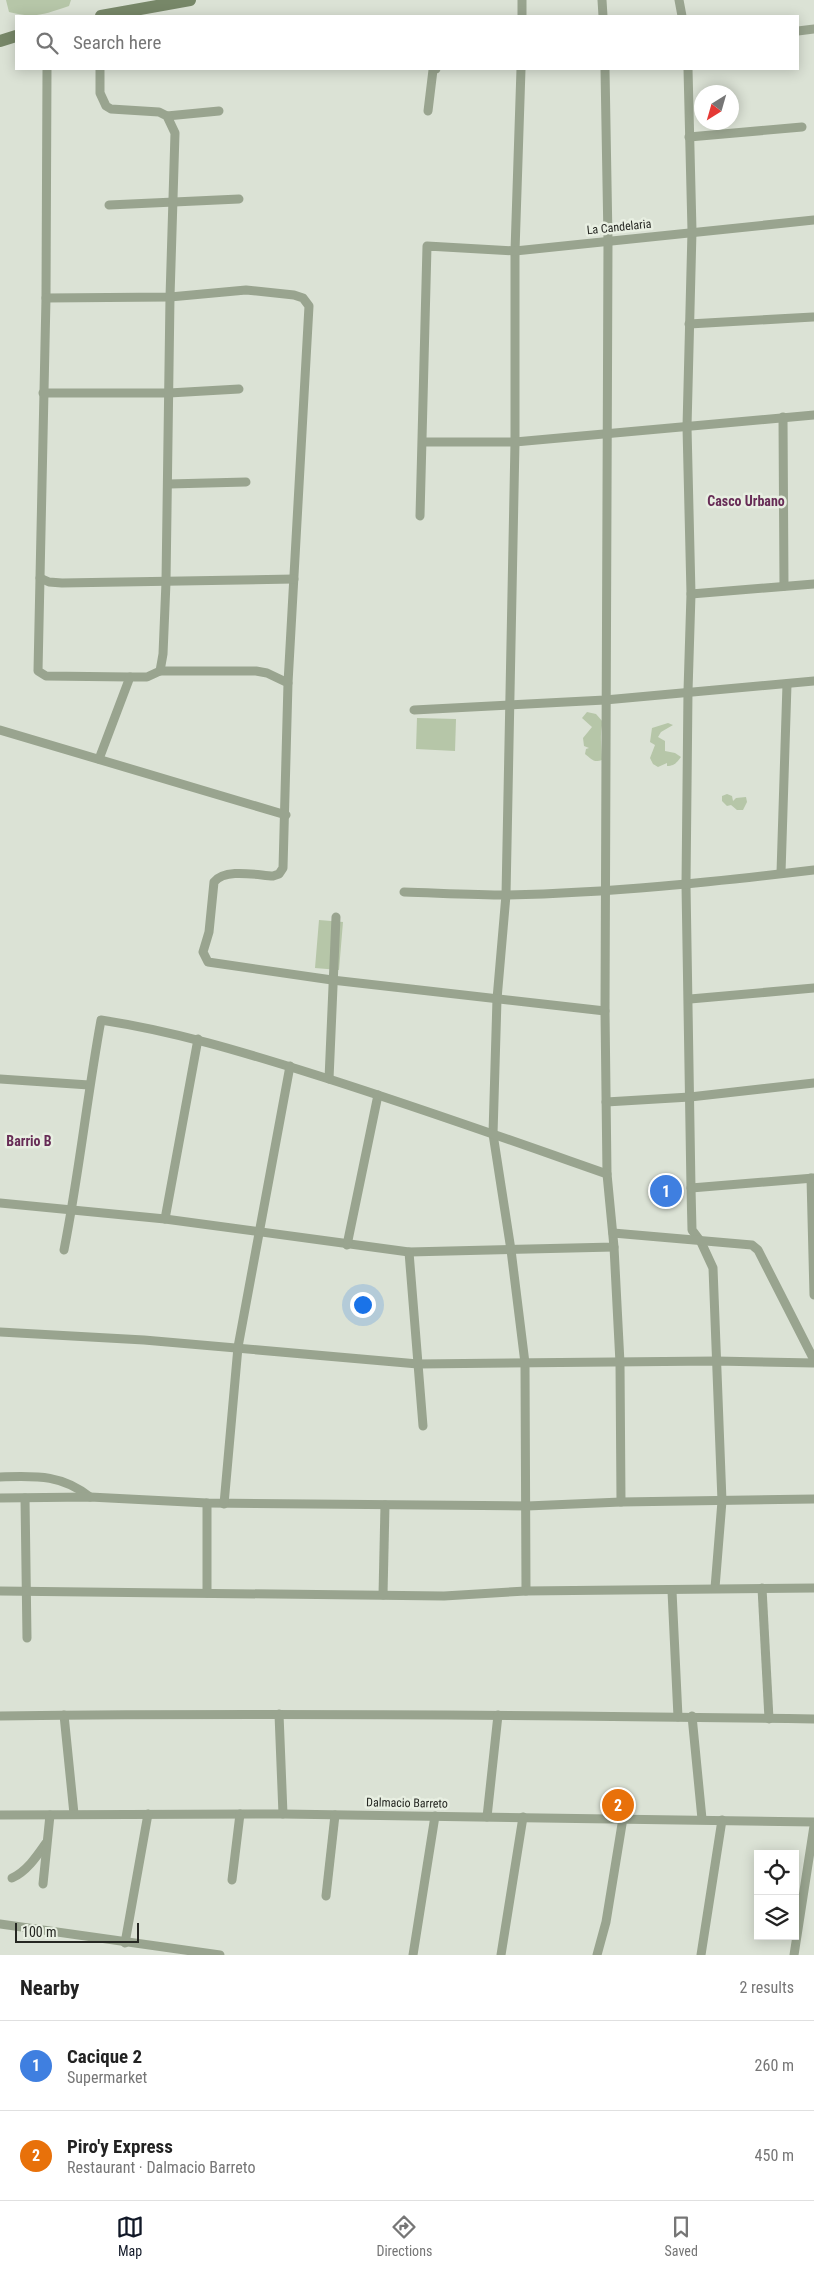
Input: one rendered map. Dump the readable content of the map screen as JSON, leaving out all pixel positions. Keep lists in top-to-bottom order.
{
  "streets": {
    "street": ["La Candelaria", "Dalmacio Barreto"]
  },
  "districts": ["Casco Urbano", "Barrio B"],
  "scale_bar": "100 m",
  "north": "bottom left",
  "page": {
    "search": "Search here",
    "pins": ["1", "2"],
    "scale": "100 m",
    "heading": ["Nearby", "2 results"],
    "list": [
      {
        "mark": "1",
        "name": "Cacique 2",
        "note": "Supermarket",
        "value": "260 m"
      },
      {
        "mark": "2",
        "name": "Piro'y Express",
        "note": "Restaurant · Dalmacio Barreto",
        "value": "450 m"
      }
    ],
    "nav": ["Map", "Directions", "Saved"]
  }
}
